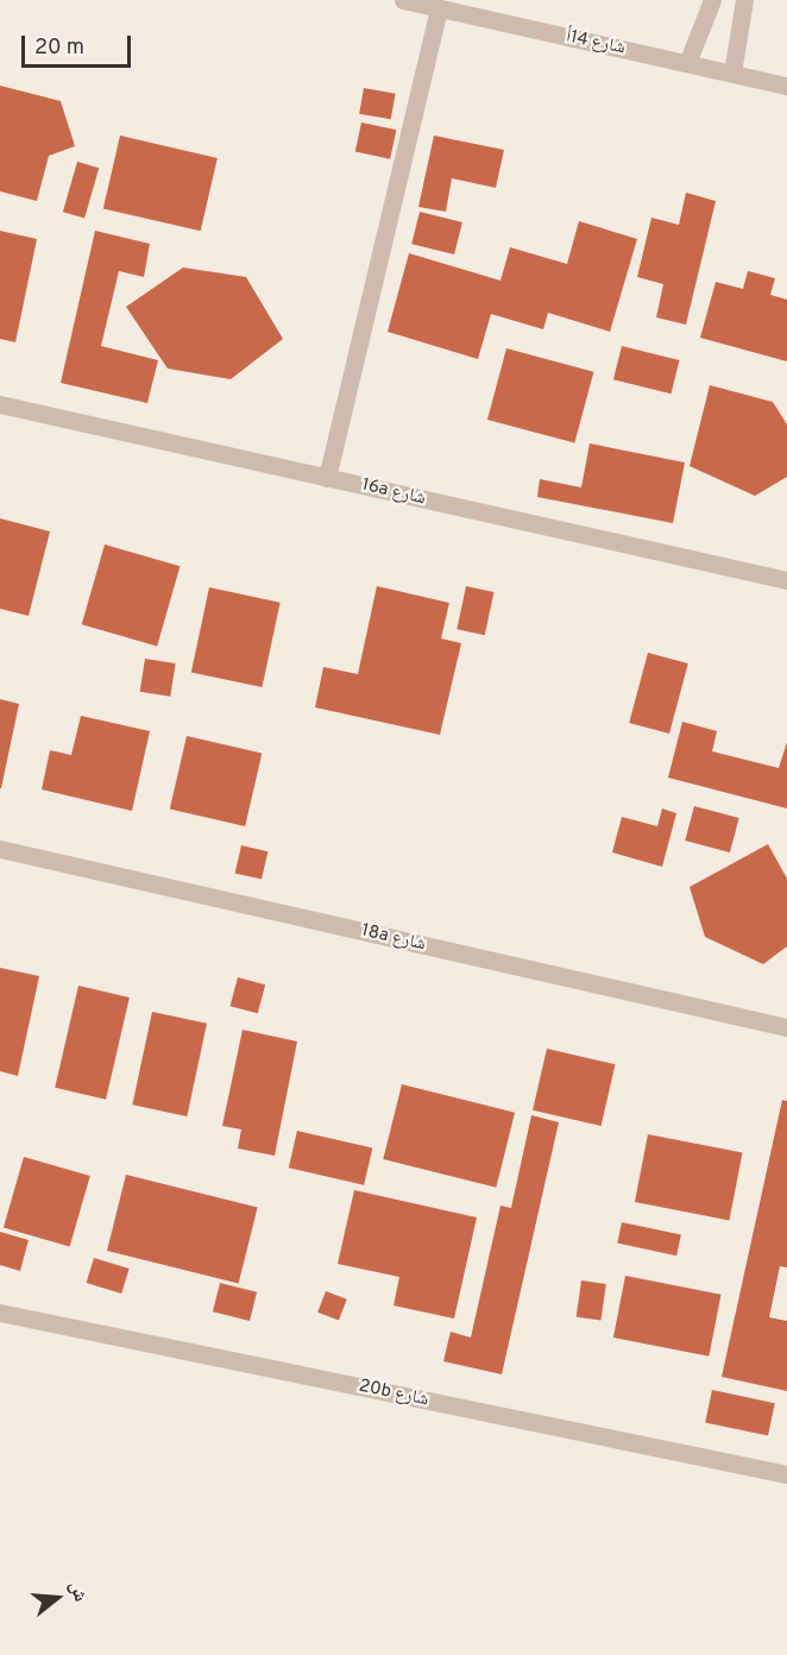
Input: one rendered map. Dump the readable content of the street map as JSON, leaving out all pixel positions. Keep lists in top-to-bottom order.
{
  "streets": {
    "street": [
      "شارع 14أ",
      "16a شارع",
      "18a شارع",
      "20b شارع"
    ]
  },
  "scale_bar": "20 m",
  "north": "right"
}
